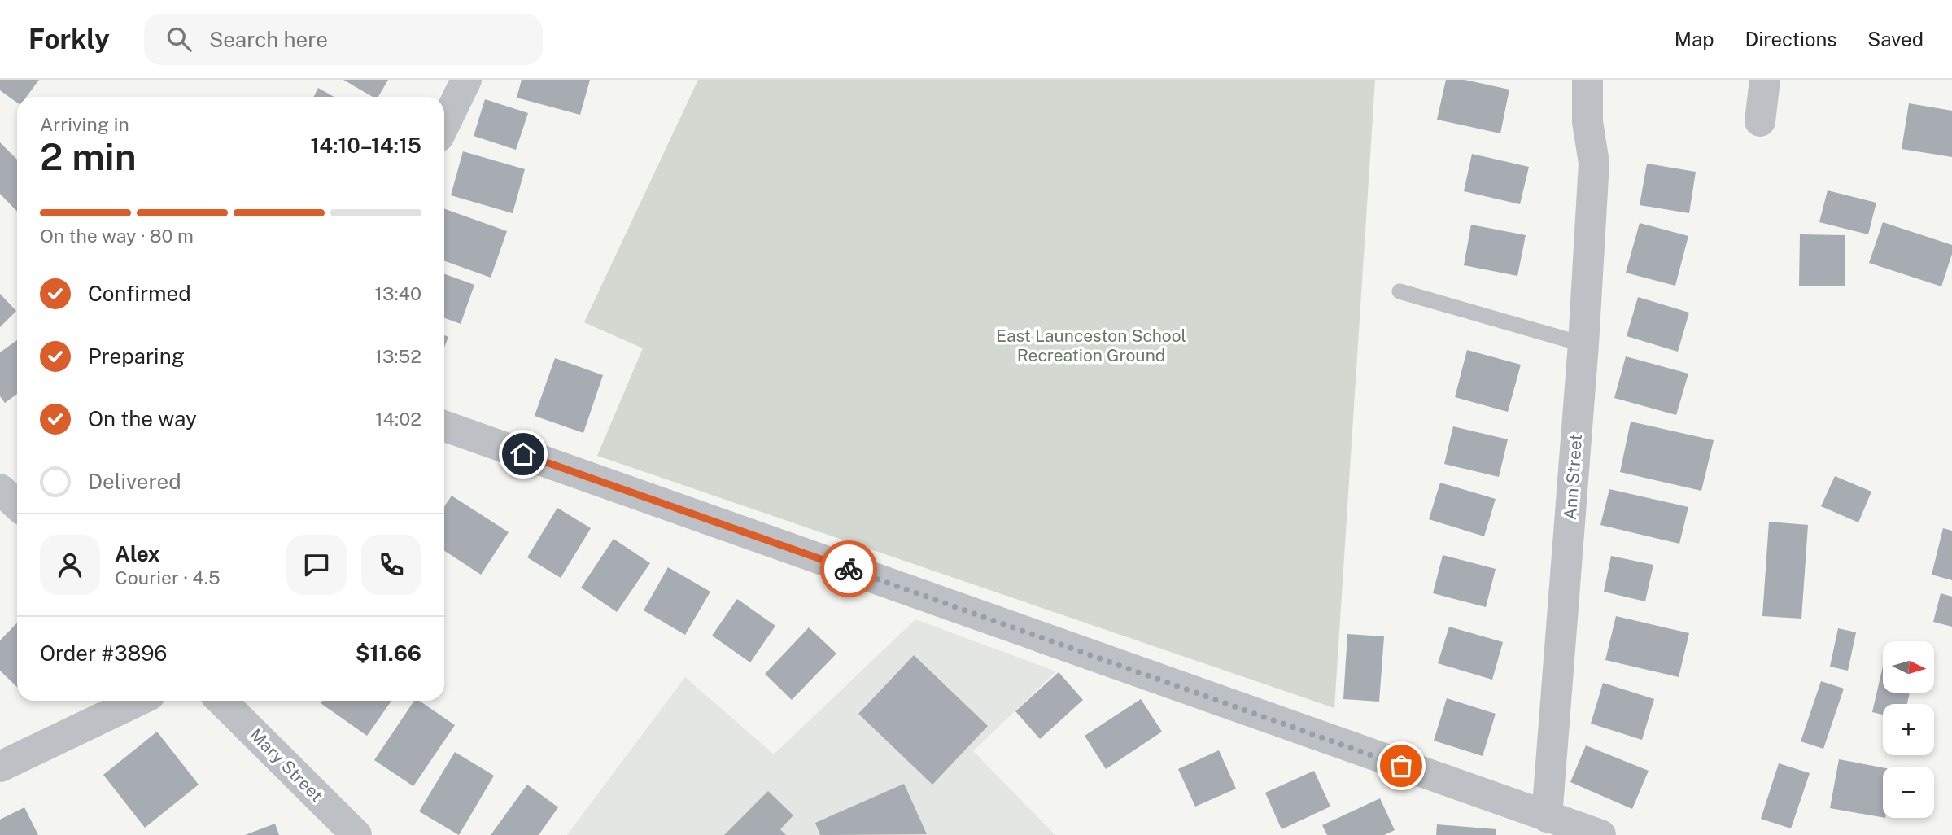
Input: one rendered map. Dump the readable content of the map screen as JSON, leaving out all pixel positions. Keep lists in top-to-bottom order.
{
  "streets": {
    "street": ["Ann Street", "Mary Street"]
  },
  "parks": ["East Launceston School Recreation Ground"],
  "north": "right",
  "page": {
    "header": "Forkly",
    "search": "Search here",
    "nav": ["Map", "Directions", "Saved"],
    "heading": ["2 min", "Arriving in", "14:10–14:15"],
    "panel": [
      "Alex",
      "Courier · 4.5",
      "Order #3896",
      "$11.66"
    ],
    "bar": "On the way · 80 m",
    "list": [
      ["Confirmed", "13:40"],
      ["Preparing", "13:52"],
      ["On the way", "14:02"],
      "Delivered"
    ],
    "map_buttons": ["+", "−"]
  }
}
